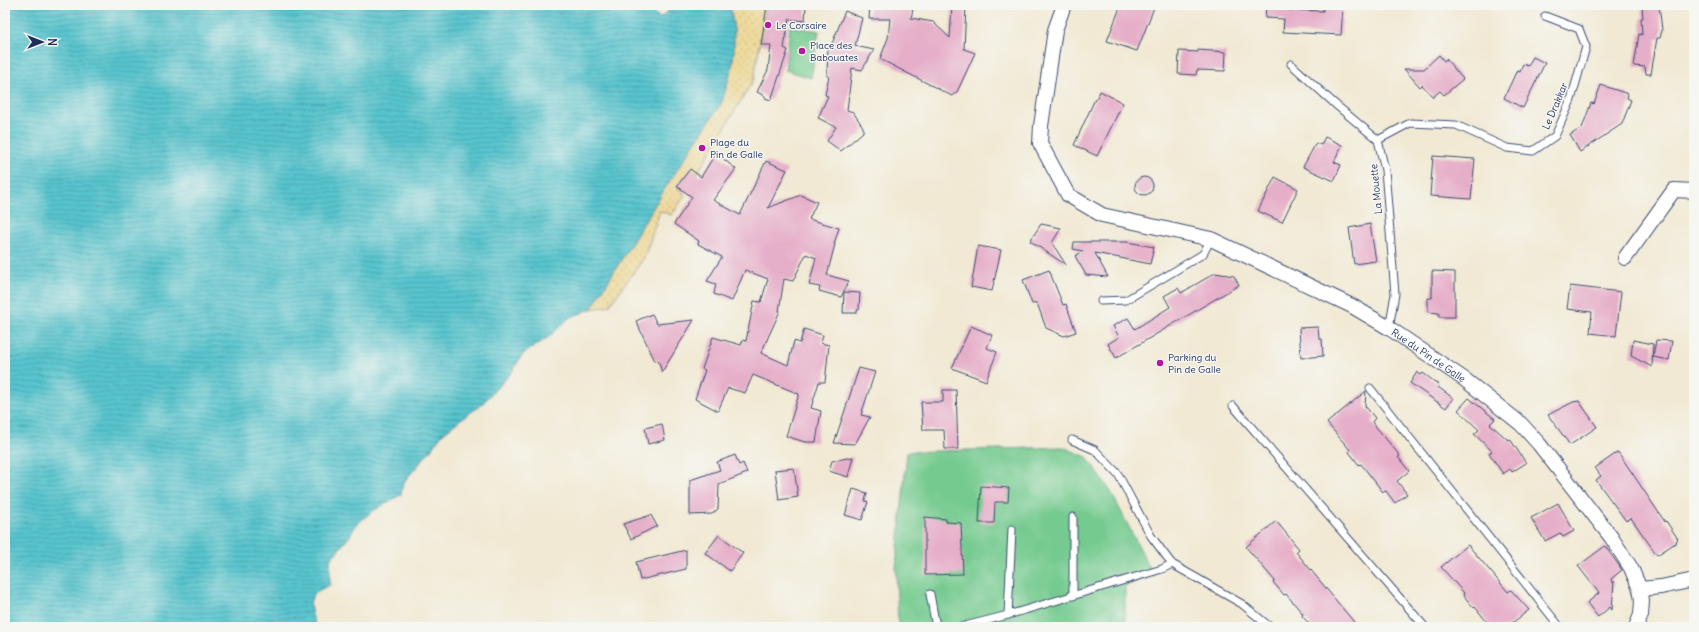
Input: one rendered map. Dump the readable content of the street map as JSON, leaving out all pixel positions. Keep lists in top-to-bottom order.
{
  "streets": {
    "street": ["Rue du Pin de Galle"],
    "lane": ["Le Drakkar", "La Mouette"]
  },
  "crossings": [
    ["Le Drakkar", "La Mouette"],
    ["La Mouette", "Rue du Pin de Galle"]
  ],
  "places": [
    "Le Corsaire",
    "Place des Babouates",
    "Plage du Pin de Galle",
    "Parking du Pin de Galle"
  ],
  "north": "right"
}
